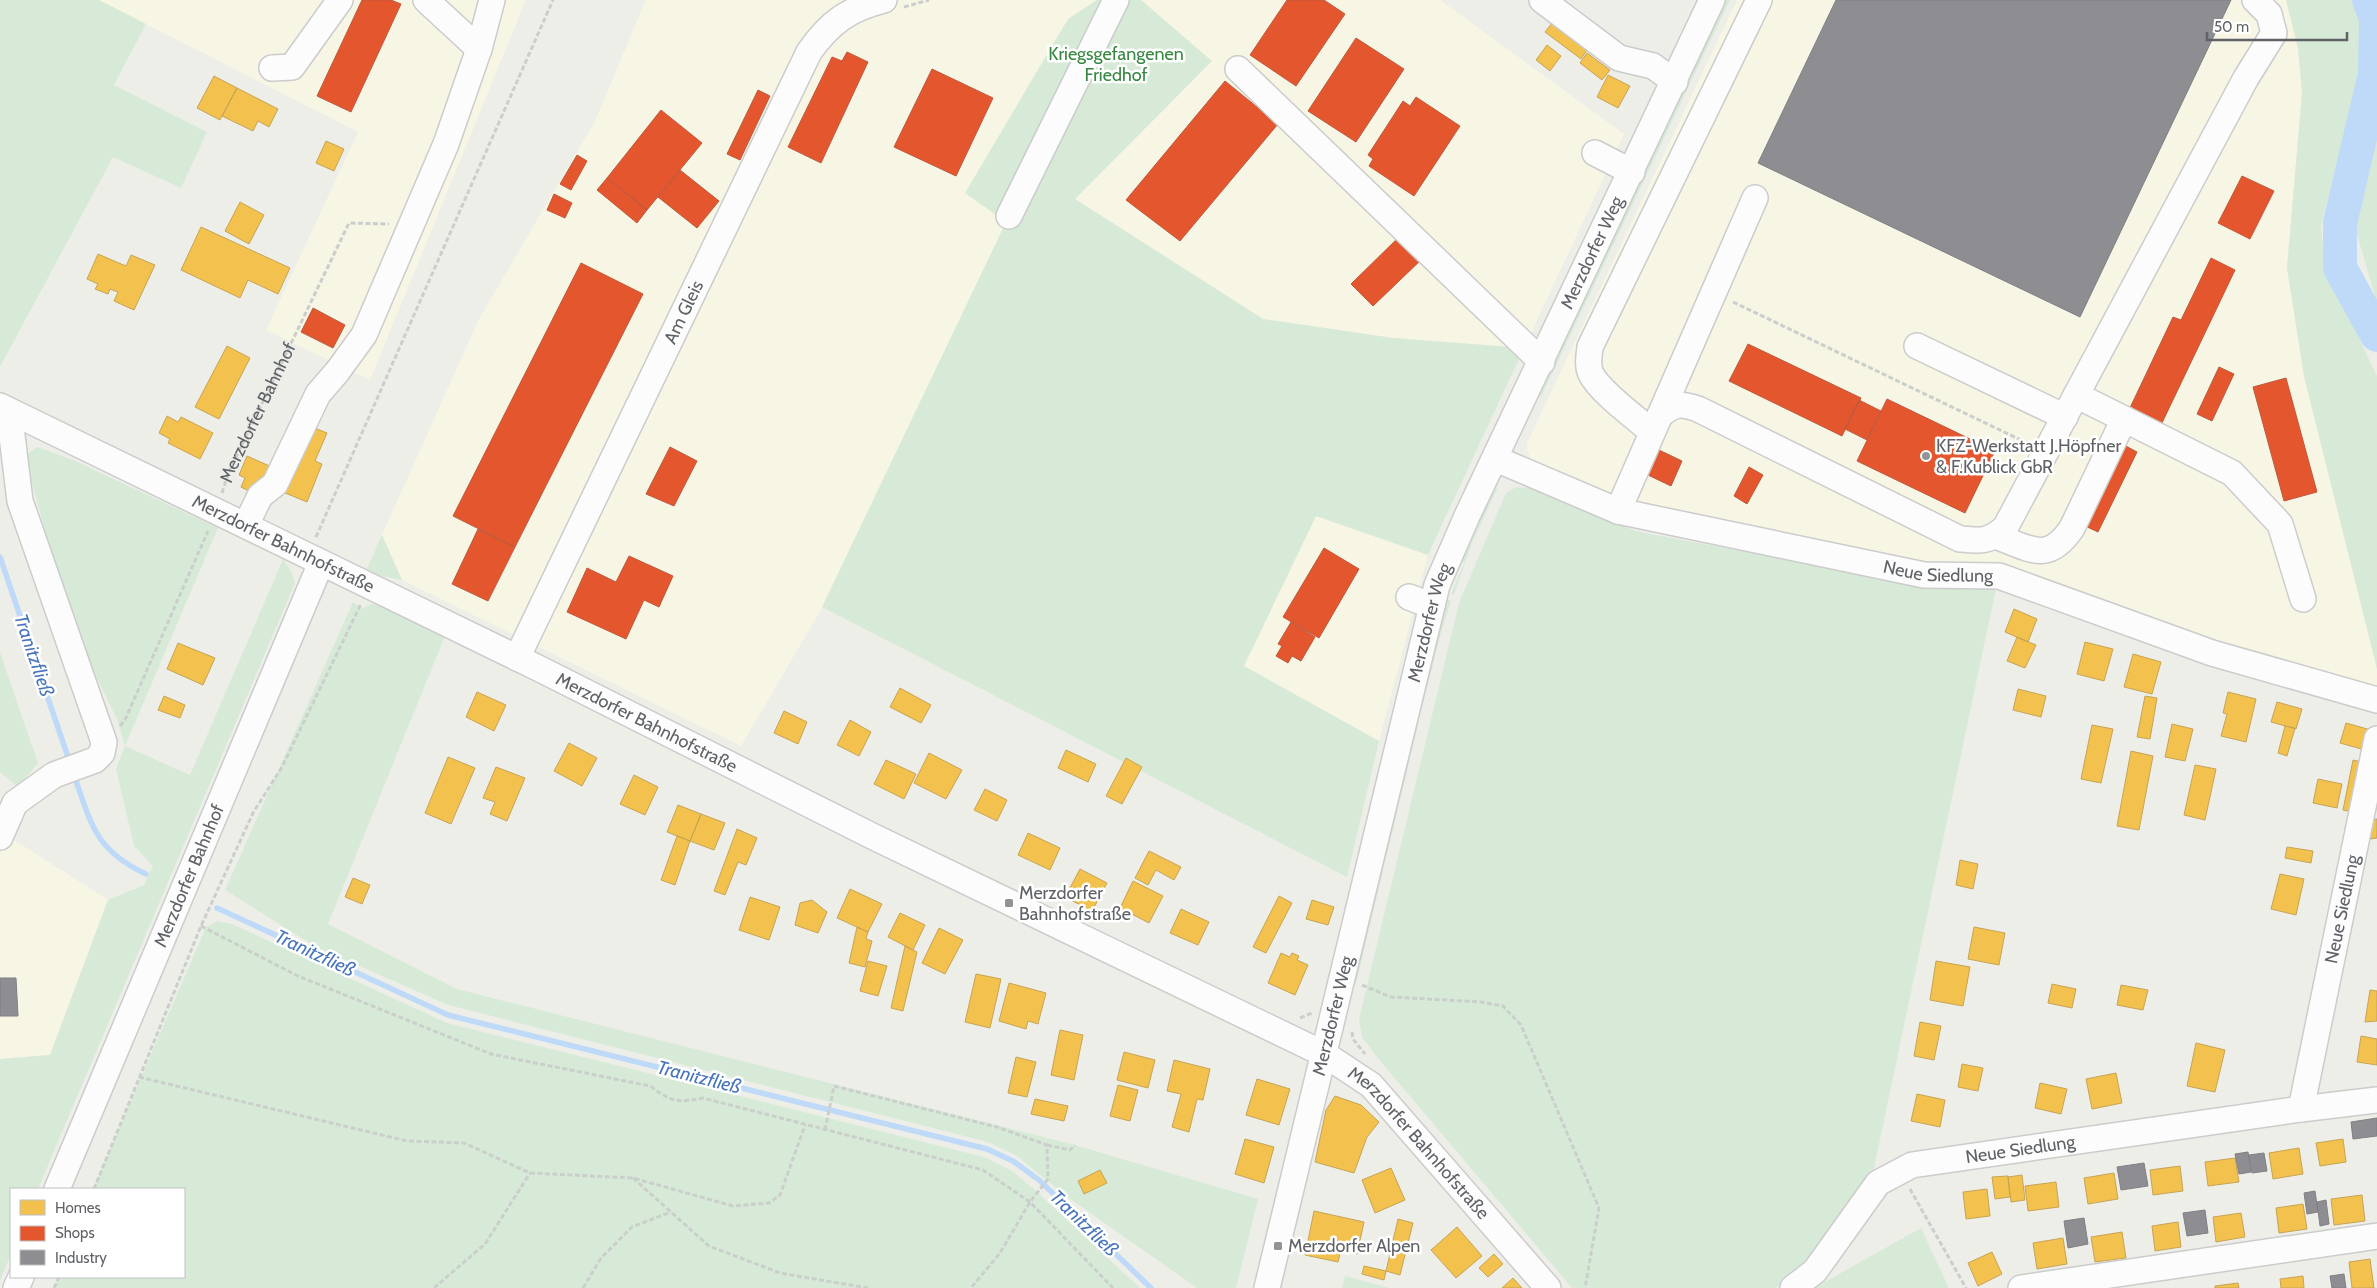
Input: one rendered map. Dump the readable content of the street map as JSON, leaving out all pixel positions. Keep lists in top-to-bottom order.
{
  "streets": {
    "street": [
      "Merzdorfer Weg",
      "Am Gleis",
      "Merzdorfer Bahnhof",
      "Merzdorfer Bahnhofstraße",
      "Neue Siedlung"
    ]
  },
  "crossings": [
    ["Merzdorfer Weg", "Merzdorfer Bahnhofstraße"],
    ["Merzdorfer Weg", "Neue Siedlung"],
    ["Am Gleis", "Merzdorfer Bahnhofstraße"],
    ["Merzdorfer Bahnhof", "Merzdorfer Bahnhofstraße"]
  ],
  "water": ["Tranitzfließ"],
  "parks": ["Kriegsgefangenen Friedhof"],
  "places": {
    "other": ["KFZ-Werkstatt J.Höpfner & F.Kublick GbR"],
    "transit": ["Merzdorfer Bahnhofstraße", "Merzdorfer Alpen"]
  },
  "legend": ["Homes", "Shops", "Industry"],
  "scale_bar": "50 m"
}
